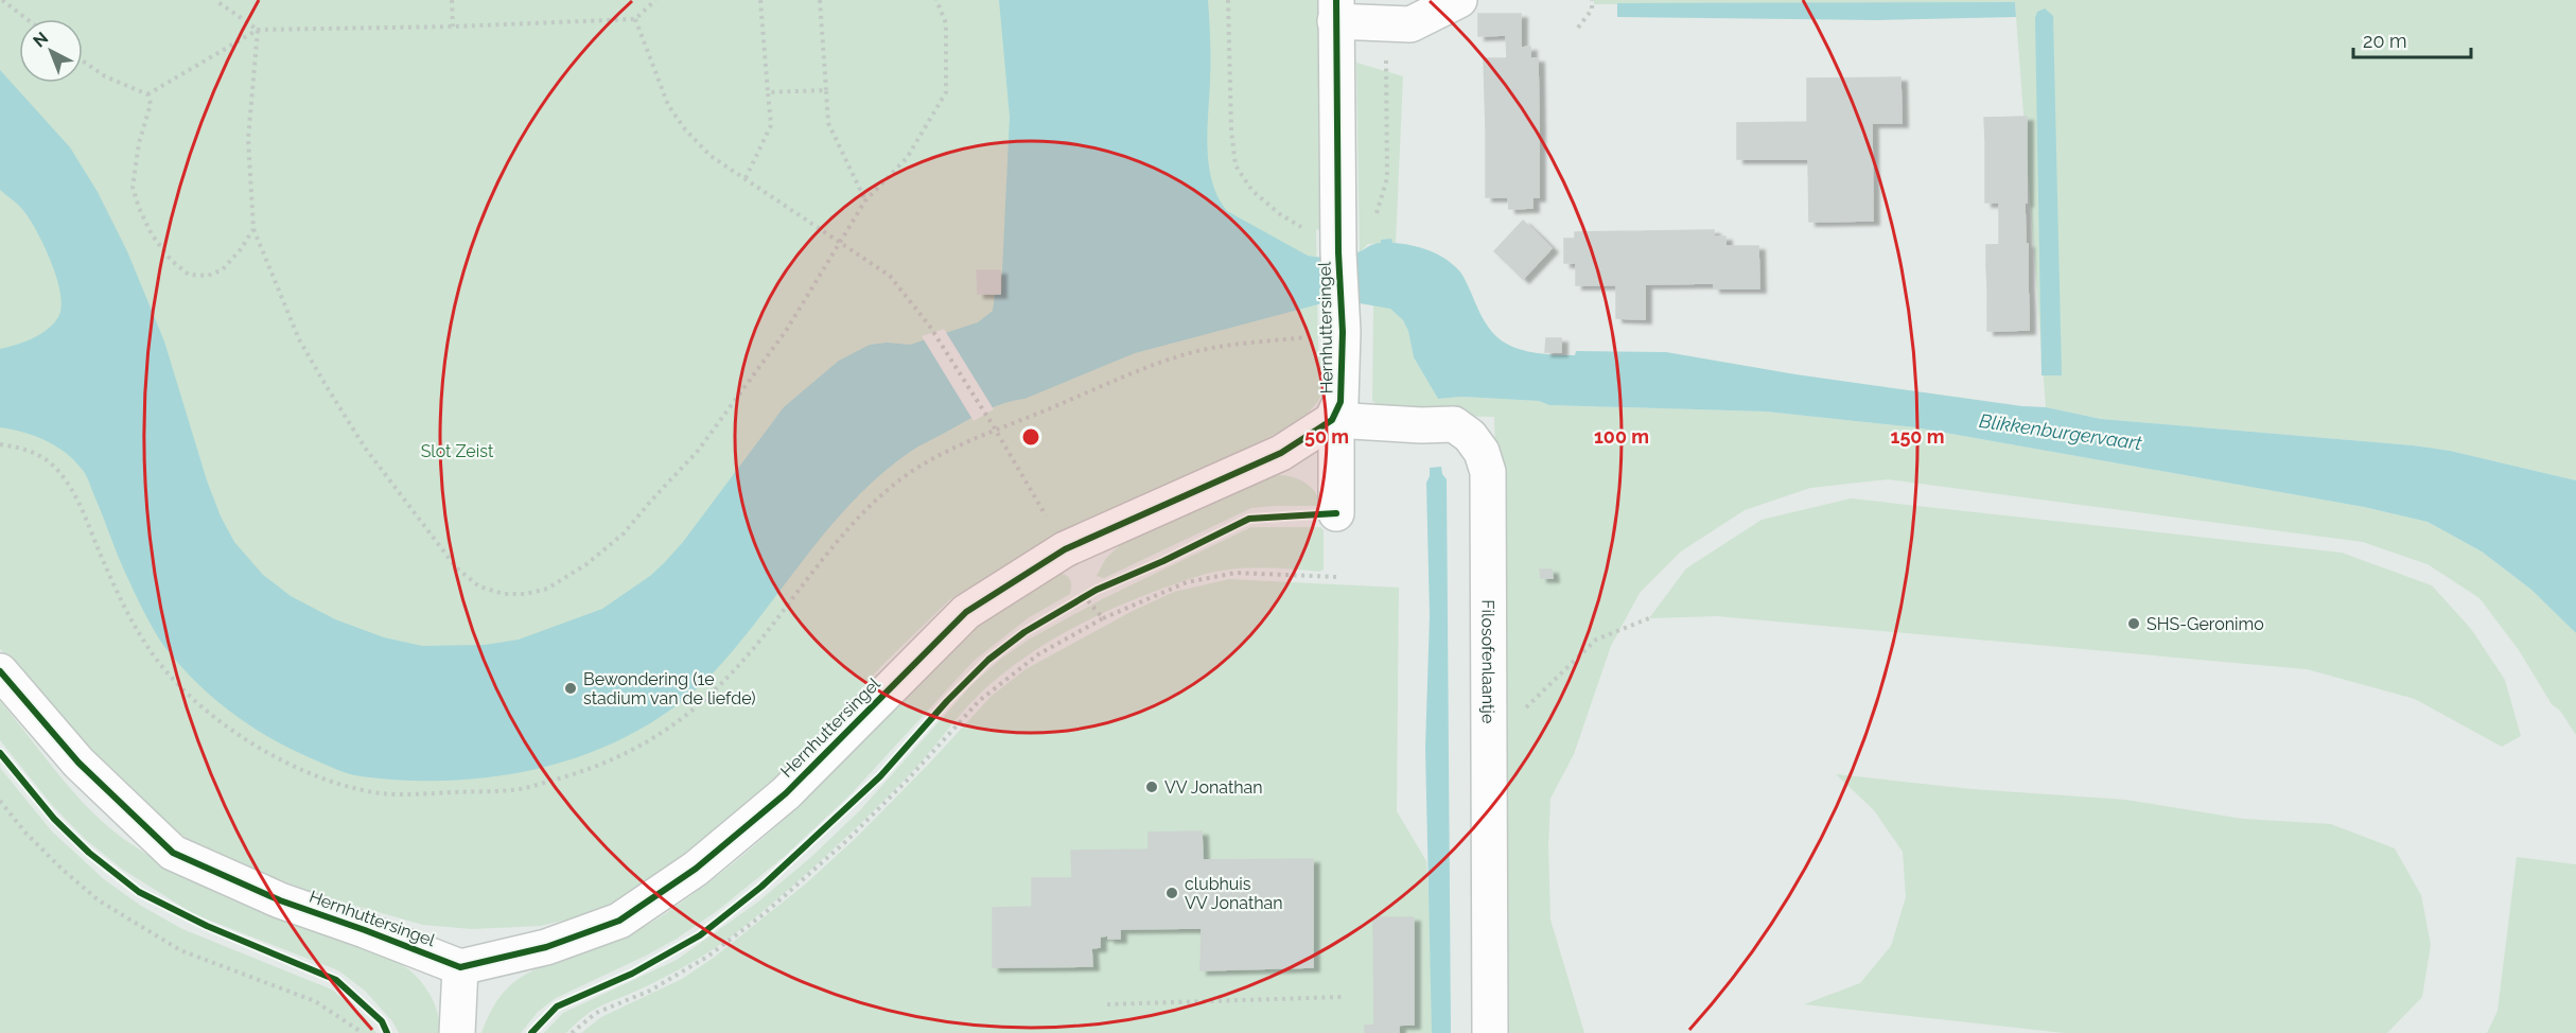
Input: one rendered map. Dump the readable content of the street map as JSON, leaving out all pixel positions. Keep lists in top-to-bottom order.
{
  "streets": {
    "street": ["Hernhuttersingel", "Filosofenlaantje"]
  },
  "crossings": [
    ["Hernhuttersingel", "Filosofenlaantje"]
  ],
  "water": ["Blikkenburgervaart"],
  "parks": ["Slot Zeist"],
  "places": [
    "SHS-Geronimo",
    "Bewondering (1e stadium van de liefde)",
    "VV Jonathan",
    "clubhuis VV Jonathan"
  ],
  "scale_bar": "20 m",
  "north": "top left",
  "rings": ["50 m", "100 m", "150 m"]
}
